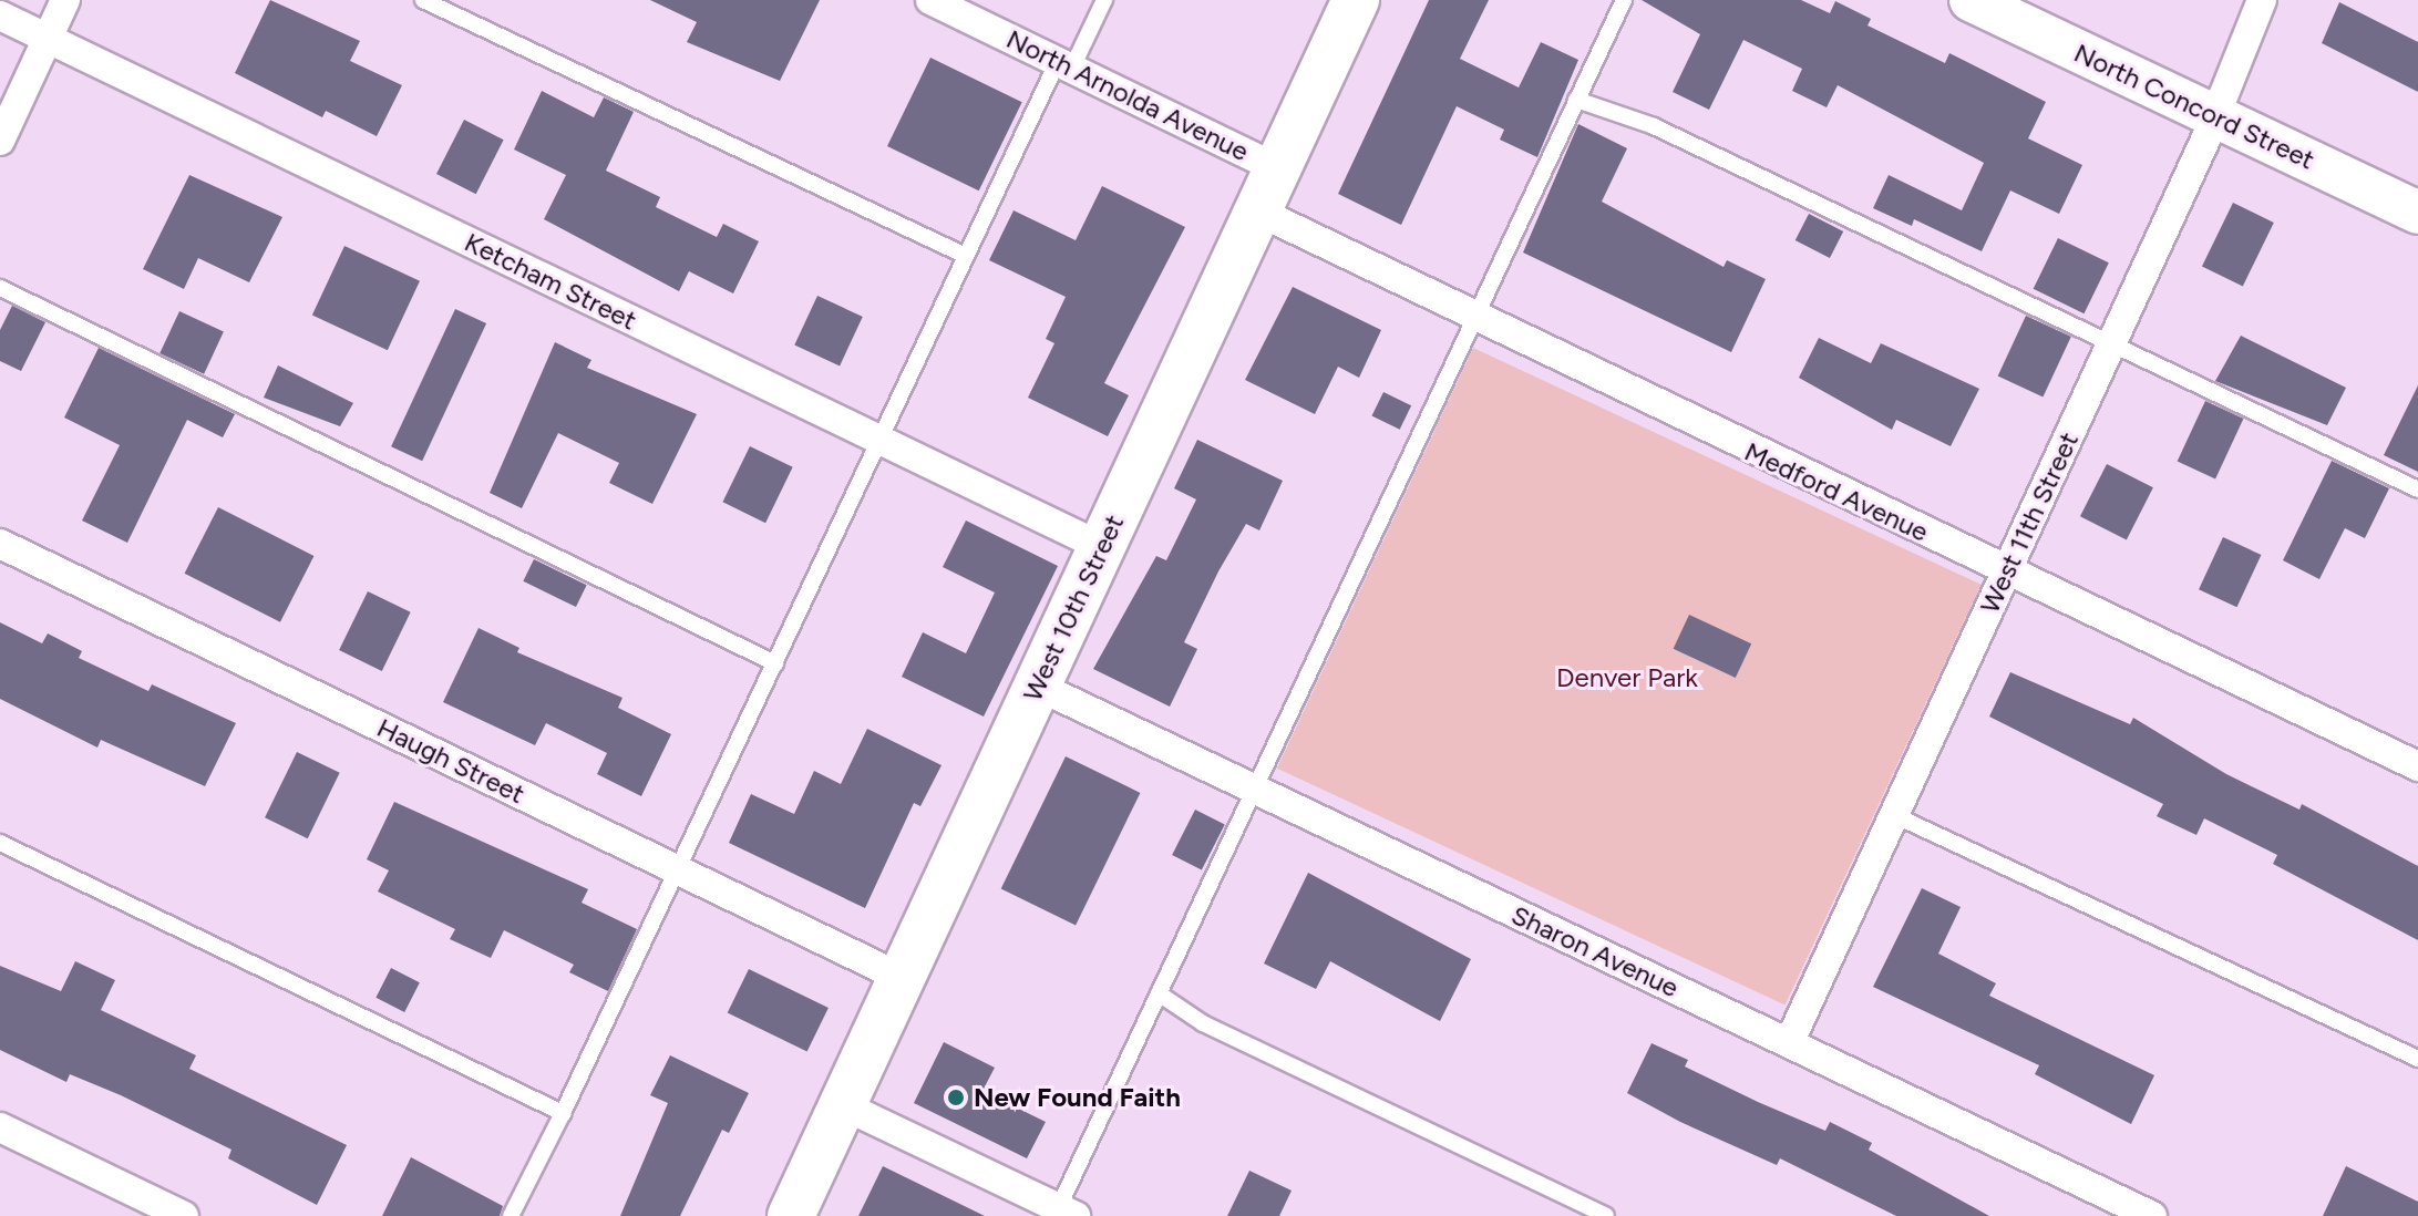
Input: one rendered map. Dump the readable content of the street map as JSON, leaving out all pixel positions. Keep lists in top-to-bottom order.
{
  "streets": {
    "main road": ["North Concord Street", "West 10th Street"],
    "street": [
      "North Arnolda Avenue",
      "Ketcham Street",
      "Medford Avenue",
      "West 11th Street",
      "Haugh Street",
      "Sharon Avenue"
    ]
  },
  "crossings": [
    ["North Arnolda Avenue", "West 10th Street"],
    ["North Concord Street", "West 11th Street"],
    ["Ketcham Street", "West 10th Street"],
    ["Medford Avenue", "West 11th Street"],
    ["Medford Avenue", "West 10th Street"],
    ["West 11th Street", "Sharon Avenue"],
    ["West 10th Street", "Haugh Street"],
    ["West 10th Street", "Sharon Avenue"]
  ],
  "parks": ["Denver Park"],
  "places": ["New Found Faith"]
}
